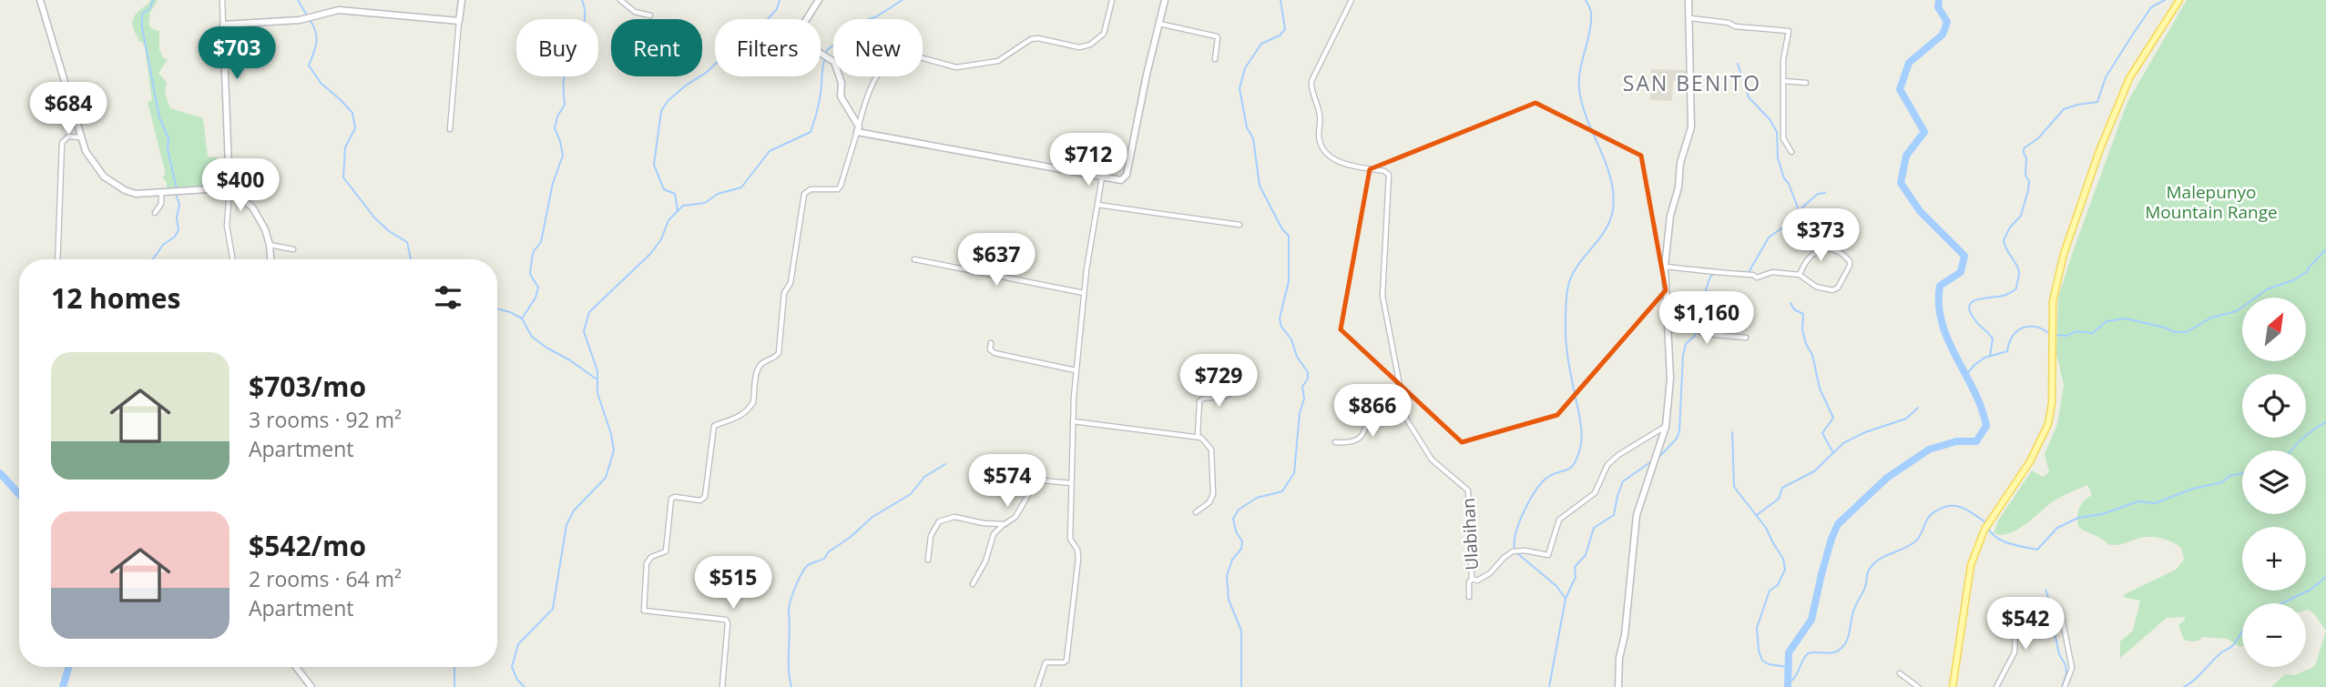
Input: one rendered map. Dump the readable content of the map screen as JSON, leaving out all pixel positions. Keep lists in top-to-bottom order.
{
  "streets": {
    "street": ["Ulabihan"]
  },
  "districts": ["SAN BENITO"],
  "parks": ["Malepunyo Mountain Range"],
  "north": "top right",
  "page": {
    "chip": [
      "Buy",
      "Rent",
      "Filters",
      "New"
    ],
    "price": [
      "$703",
      "$684",
      "$712",
      "$400",
      "$373",
      "$637",
      "$1,160",
      "$729",
      "$866",
      "$574",
      "$515",
      "$542"
    ],
    "heading": "12 homes",
    "map_buttons": ["+", "−"],
    "list": [
      {
        "name": "$703/mo",
        "note": "3 rooms · 92 m² · Apartment"
      },
      {
        "name": "$542/mo",
        "note": "2 rooms · 64 m² · Apartment"
      }
    ]
  }
}
